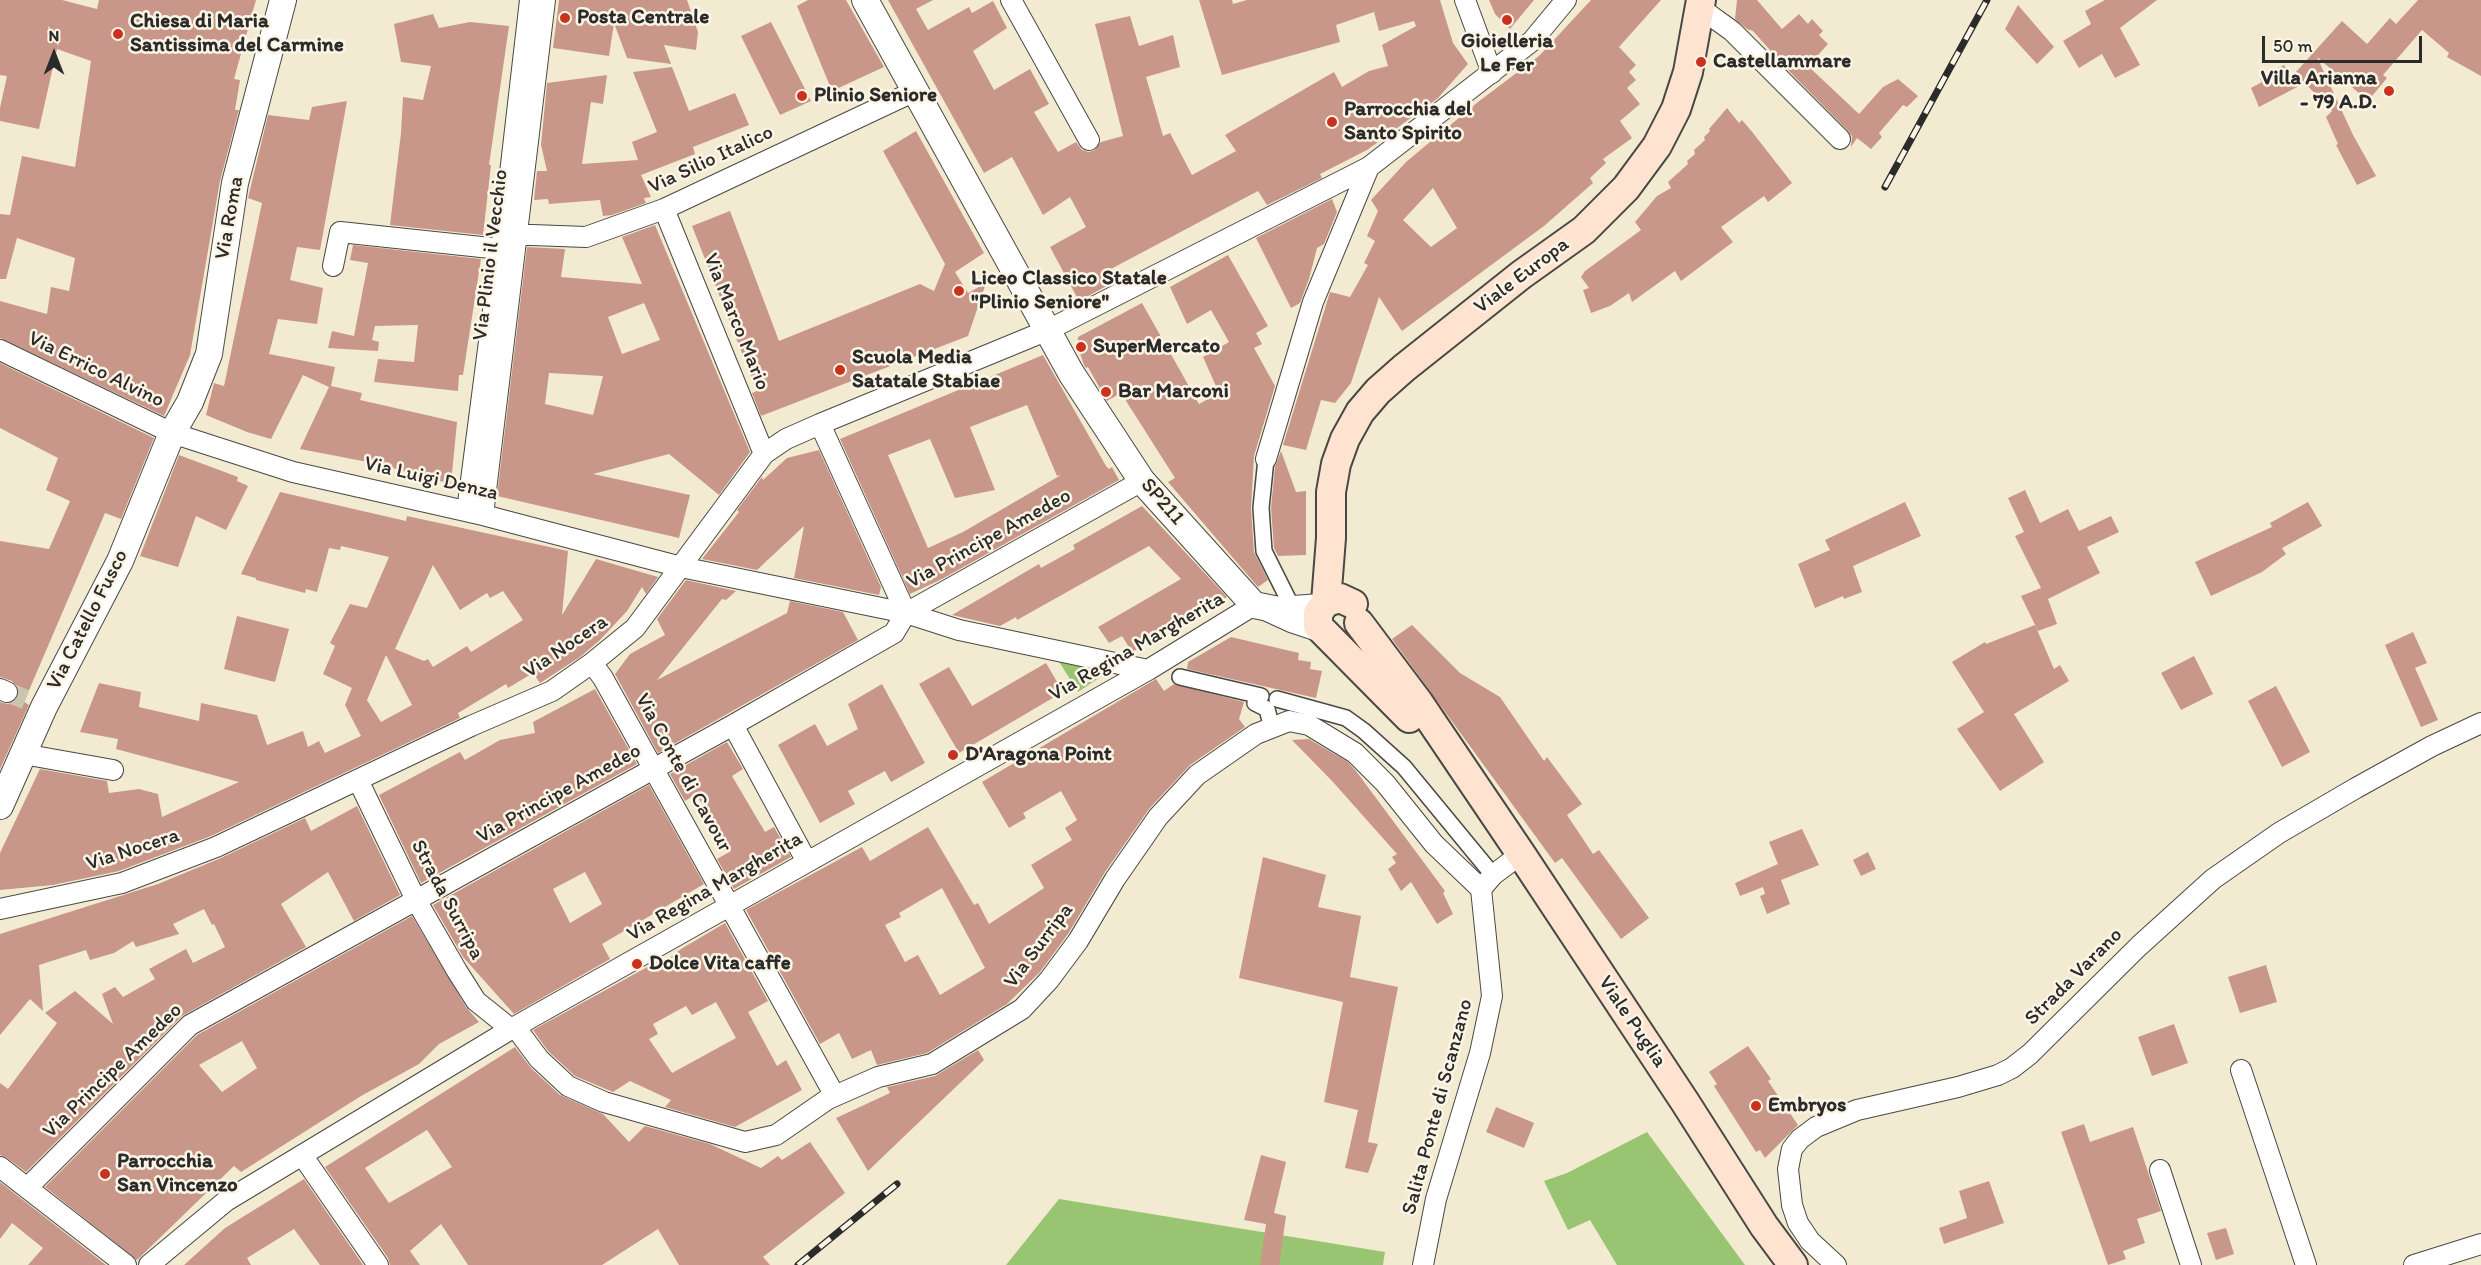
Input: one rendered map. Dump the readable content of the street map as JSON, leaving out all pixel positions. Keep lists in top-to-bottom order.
{
  "streets": {
    "main road": ["Viale Europa", "Viale Puglia"],
    "street": [
      "Via Silio Italico",
      "Via Roma",
      "Via Plinio il Vecchio",
      "Via Marco Mario",
      "Via Errico Alvino",
      "Via Luigi Denza",
      "SP211",
      "Via Principe Amedeo",
      "Via Catello Fusco",
      "Via Nocera",
      "Via Regina Margherita",
      "Via Conte di Cavour",
      "Strada Surripa",
      "Via Surripa",
      "Strada Varano",
      "Salita Ponte di Scanzano"
    ]
  },
  "crossings": [
    ["Via Silio Italico", "Via Plinio il Vecchio"],
    ["Via Silio Italico", "Via Marco Mario"],
    ["Via Silio Italico", "SP211"],
    ["Via Roma", "Via Errico Alvino"],
    ["Via Roma", "Via Luigi Denza"],
    ["Via Roma", "Via Catello Fusco"],
    ["Viale Europa", "Via Regina Margherita"],
    ["Viale Europa", "Viale Puglia"],
    ["Via Marco Mario", "Via Nocera"],
    ["Via Errico Alvino", "Via Luigi Denza"],
    ["Via Errico Alvino", "Via Catello Fusco"],
    ["Via Luigi Denza", "Via Principe Amedeo"],
    ["Via Luigi Denza", "Via Catello Fusco"],
    ["Via Luigi Denza", "Via Nocera"],
    ["Via Luigi Denza", "Via Regina Margherita"],
    ["SP211", "Via Principe Amedeo"],
    ["SP211", "Via Nocera"],
    ["SP211", "Via Regina Margherita"],
    ["Via Principe Amedeo", "Via Conte di Cavour"],
    ["Via Principe Amedeo", "Strada Surripa"],
    ["Via Nocera", "Via Conte di Cavour"],
    ["Via Nocera", "Strada Surripa"],
    ["Via Regina Margherita", "Via Conte di Cavour"],
    ["Via Regina Margherita", "Strada Surripa"],
    ["Via Regina Margherita", "Via Surripa"],
    ["Via Regina Margherita", "Viale Puglia"],
    ["Via Conte di Cavour", "Via Surripa"],
    ["Strada Surripa", "Via Surripa"],
    ["Via Surripa", "Salita Ponte di Scanzano"]
  ],
  "places": [
    "Posta Centrale",
    "Gioielleria Le Fer",
    "Chiesa di Maria Santissima del Carmine",
    "Castellammare",
    "Villa Arianna - 79 A.D.",
    "Plinio Seniore",
    "Parrocchia del Santo Spirito",
    "Liceo Classico Statale \"Plinio Seniore\"",
    "SuperMercato",
    "Scuola Media Satatale Stabiae",
    "Bar Marconi",
    "D'Aragona Point",
    "Dolce Vita caffe",
    "Embryos",
    "Parrocchia San Vincenzo"
  ],
  "scale_bar": "50 m",
  "north": "top"
}
